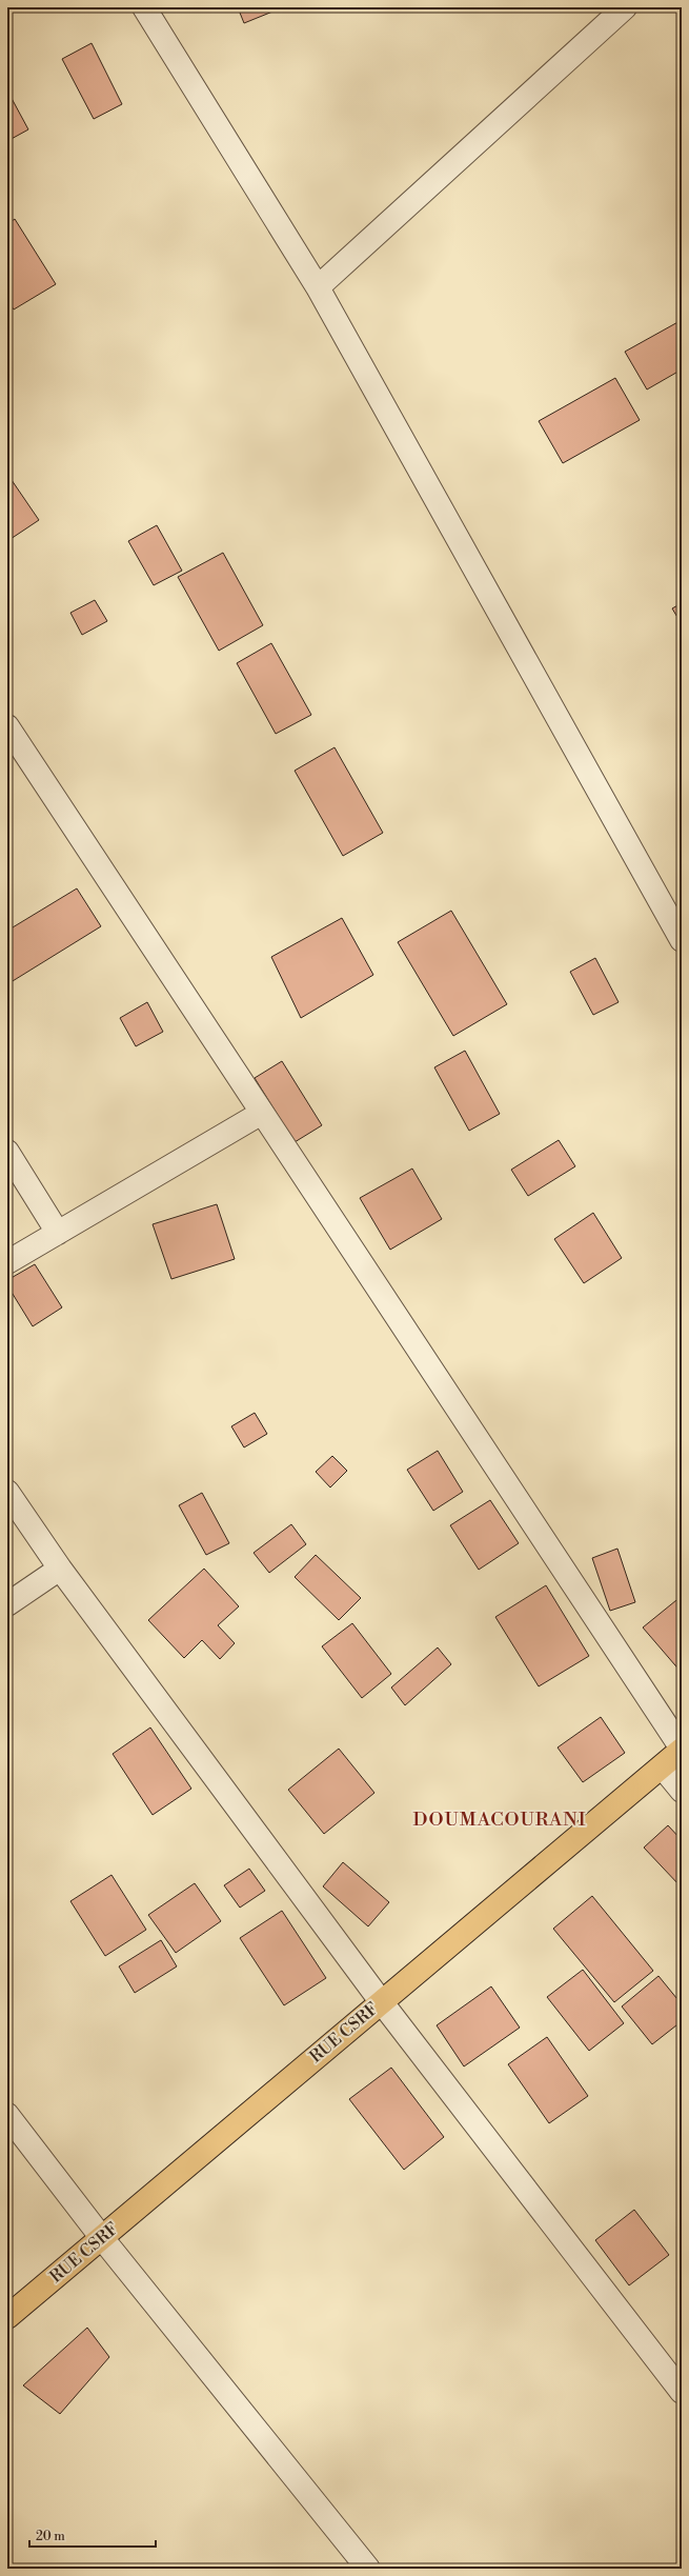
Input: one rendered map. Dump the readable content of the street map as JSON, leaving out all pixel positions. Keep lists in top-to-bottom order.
{
  "streets": {
    "main road": ["RUE CSRF"]
  },
  "districts": ["DOUMACOURANI"],
  "scale_bar": "20 m"
}
